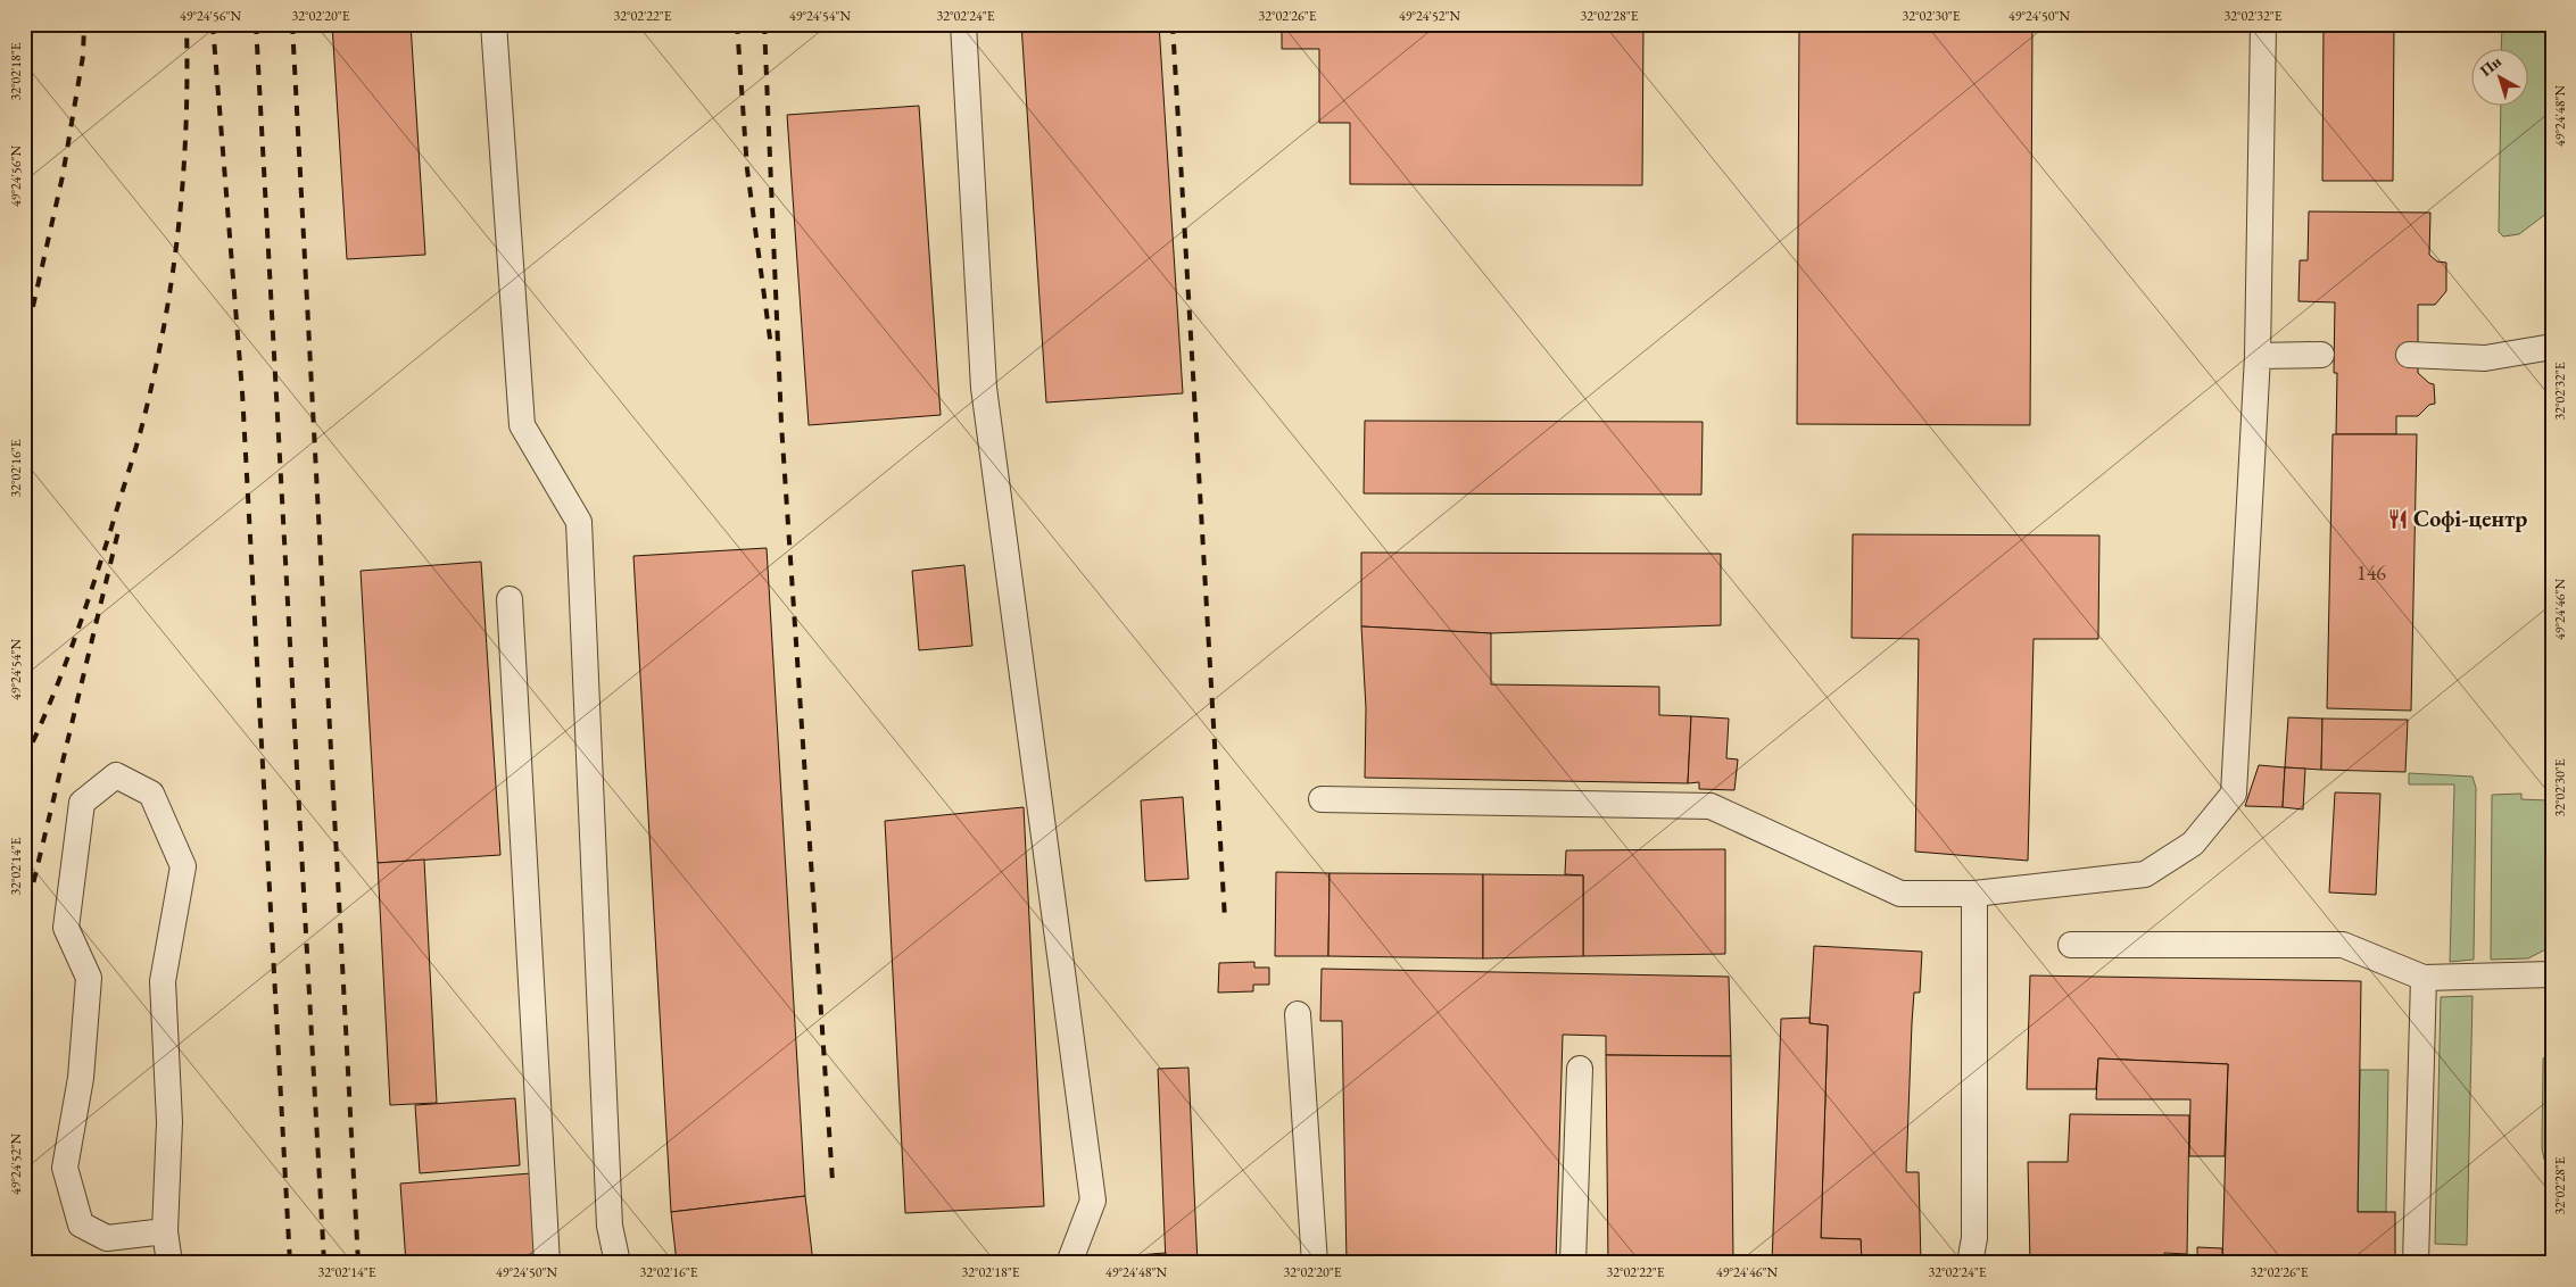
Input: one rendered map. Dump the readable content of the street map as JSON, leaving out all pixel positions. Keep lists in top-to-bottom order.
{
  "places": {
    "restaurant": ["Софі-центр"]
  },
  "house_numbers": ["146"],
  "north": "top left",
  "coordinates": [
    "49°24'56\"N",
    "32°02'20\"E",
    "32°02'22\"E",
    "49°24'54\"N",
    "32°02'24\"E",
    "32°02'26\"E",
    "49°24'52\"N",
    "32°02'28\"E",
    "32°02'30\"E",
    "49°24'50\"N",
    "32°02'32\"E",
    "32°02'18\"E",
    "49°24'48\"N",
    "32°02'16\"E",
    "49°24'46\"N",
    "32°02'14\"E"
  ]
}
